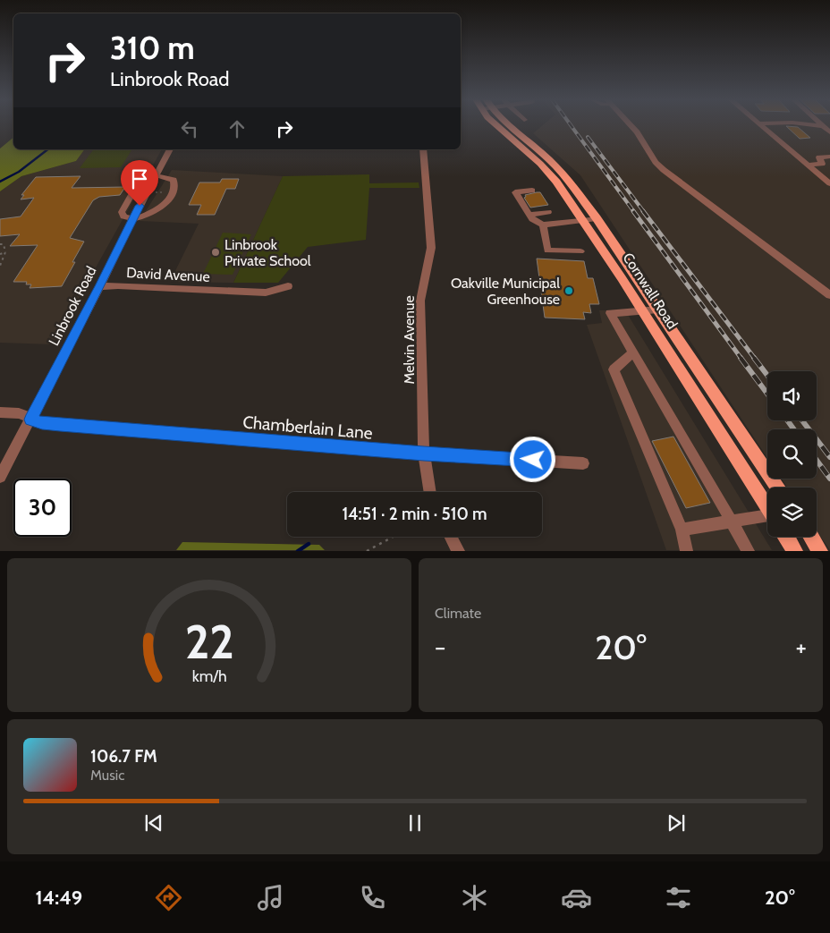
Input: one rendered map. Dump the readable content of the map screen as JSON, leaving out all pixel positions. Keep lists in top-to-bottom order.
{
  "streets": {
    "main road": ["Cornwall Road"],
    "street": [
      "David Avenue",
      "Linbrook Road",
      "Melvin Avenue",
      "Chamberlain Lane"
    ]
  },
  "crossings": [
    ["David Avenue", "Linbrook Road"],
    ["Linbrook Road", "Chamberlain Lane"],
    ["Melvin Avenue", "Chamberlain Lane"]
  ],
  "places": ["Linbrook Private School", "Oakville Municipal Greenhouse"],
  "page": {
    "turn": ["310 m", "Linbrook Road"],
    "limit": "30",
    "trip": "14:51 · 2 min · 510 m",
    "tile": "Climate",
    "heat": ["−", "20°", "+"],
    "song": ["106.7 FM", "Music"],
    "tabs": ["14:49", "20°"],
    "gauge": ["22", "km/h"]
  }
}
